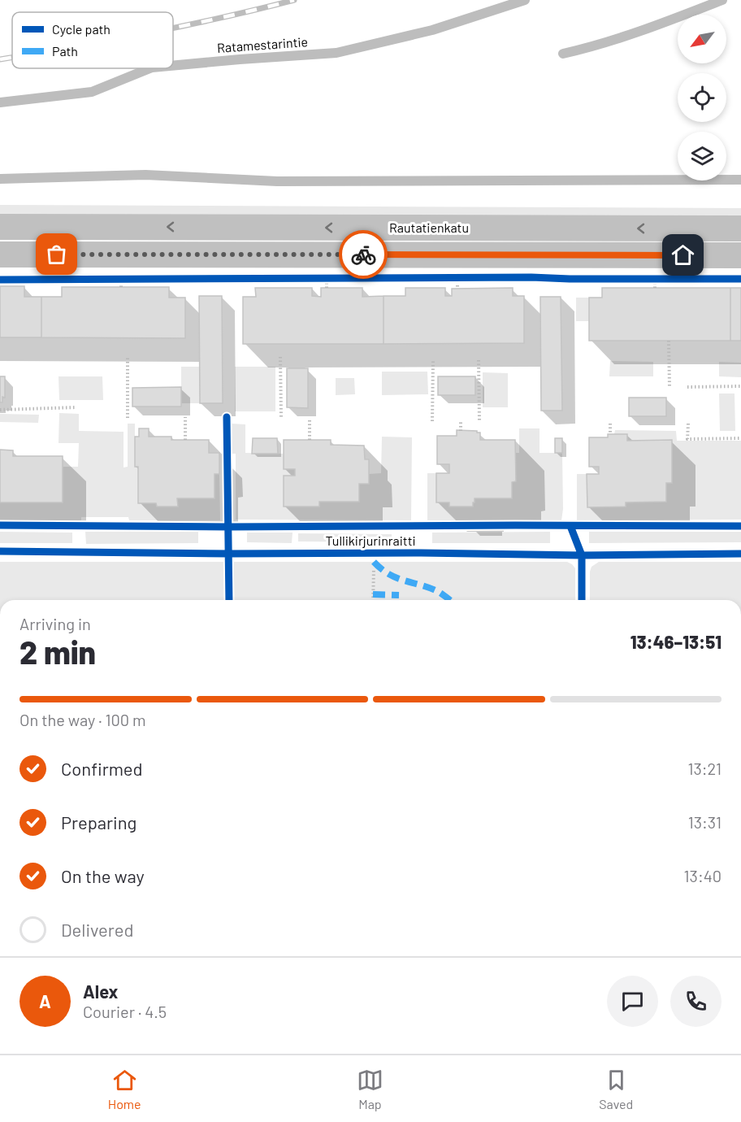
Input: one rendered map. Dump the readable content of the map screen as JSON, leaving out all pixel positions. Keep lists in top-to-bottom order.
{
  "streets": {
    "main road": ["Rautatienkatu"],
    "lane": ["Ratamestarintie", "Tullikirjurinraitti"]
  },
  "legend": ["Cycle path", "Path"],
  "north": "bottom left",
  "page": {
    "heading": ["2 min", "Arriving in", "13:46–13:51"],
    "panel": ["Alex", "Courier · 4.5"],
    "bar": "On the way · 100 m",
    "list": [
      ["Confirmed", "13:21"],
      ["Preparing", "13:31"],
      ["On the way", "13:40"],
      "Delivered"
    ],
    "round": "A",
    "tabs": ["Home", "Map", "Saved"]
  }
}
